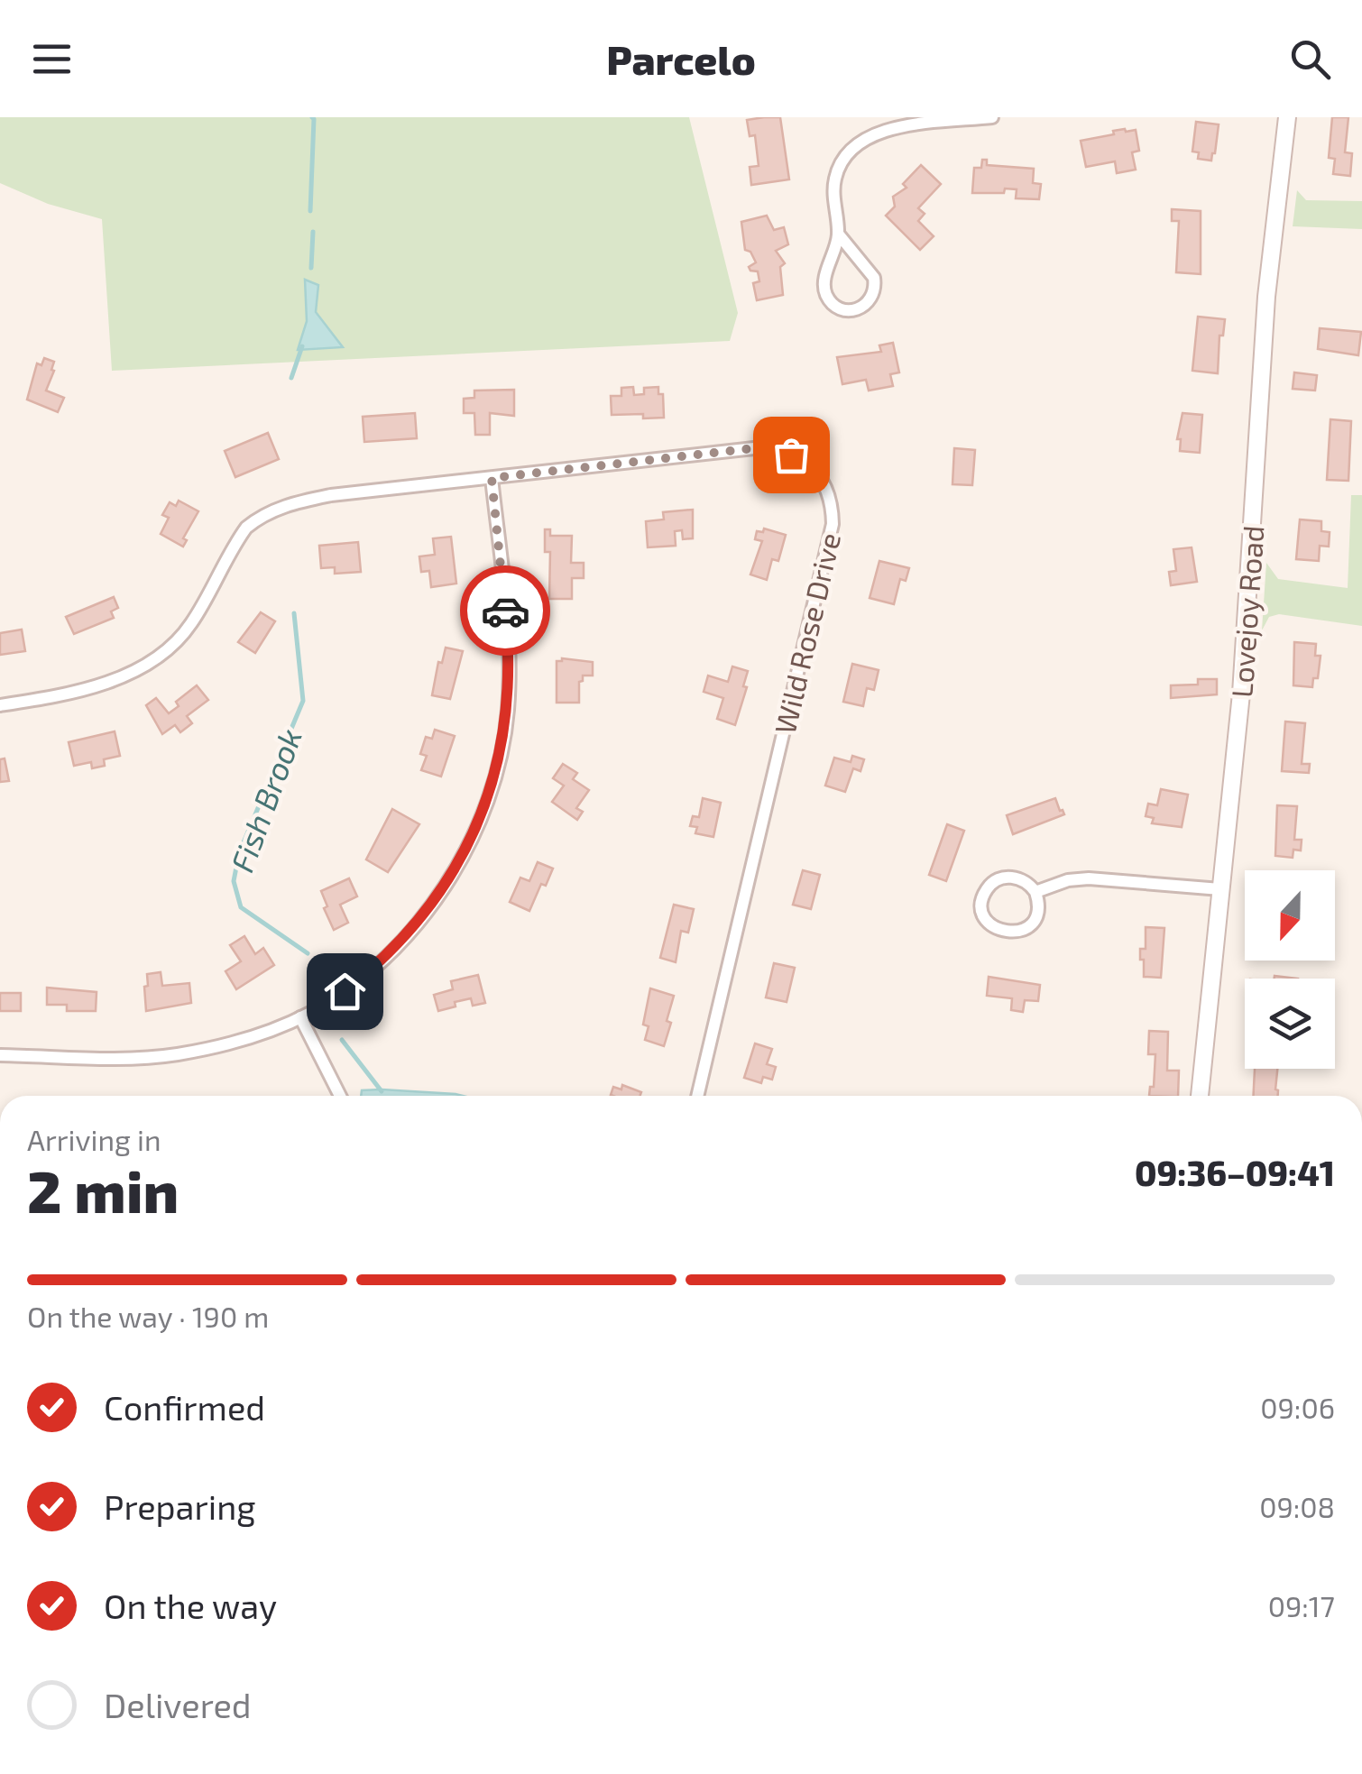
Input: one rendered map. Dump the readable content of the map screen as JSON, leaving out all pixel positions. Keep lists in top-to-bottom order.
{
  "streets": {
    "main road": ["Lovejoy Road"],
    "street": ["Wild Rose Drive"]
  },
  "water": ["Fish Brook"],
  "north": "bottom",
  "page": {
    "header": "Parcelo",
    "heading": ["2 min", "Arriving in", "09:36–09:41"],
    "bar": "On the way · 190 m",
    "list": [
      ["Confirmed", "09:06"],
      ["Preparing", "09:08"],
      ["On the way", "09:17"],
      "Delivered"
    ]
  }
}
